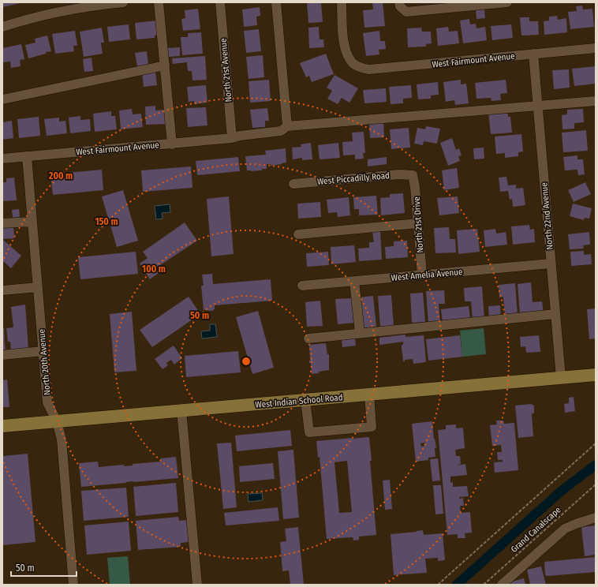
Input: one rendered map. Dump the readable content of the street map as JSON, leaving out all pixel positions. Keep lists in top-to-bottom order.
{
  "streets": {
    "main road": ["West Indian School Road"],
    "street": [
      "West Fairmount Avenue",
      "North 21st Avenue",
      "West Piccadilly Road",
      "North 22nd Avenue",
      "North 21st Drive",
      "West Amelia Avenue",
      "North 20th Avenue"
    ],
    "path": ["Grand Canalscape"]
  },
  "crossings": [
    ["West Fairmount Avenue", "North 21st Avenue"],
    ["West Fairmount Avenue", "North 22nd Avenue"],
    ["West Fairmount Avenue", "North 20th Avenue"],
    ["West Piccadilly Road", "North 21st Drive"],
    ["North 22nd Avenue", "West Amelia Avenue"],
    ["North 22nd Avenue", "West Indian School Road"],
    ["North 21st Drive", "West Amelia Avenue"],
    ["North 20th Avenue", "West Indian School Road"]
  ],
  "scale_bar": "50 m",
  "rings": [
    "200 m",
    "150 m",
    "100 m",
    "50 m"
  ]
}
